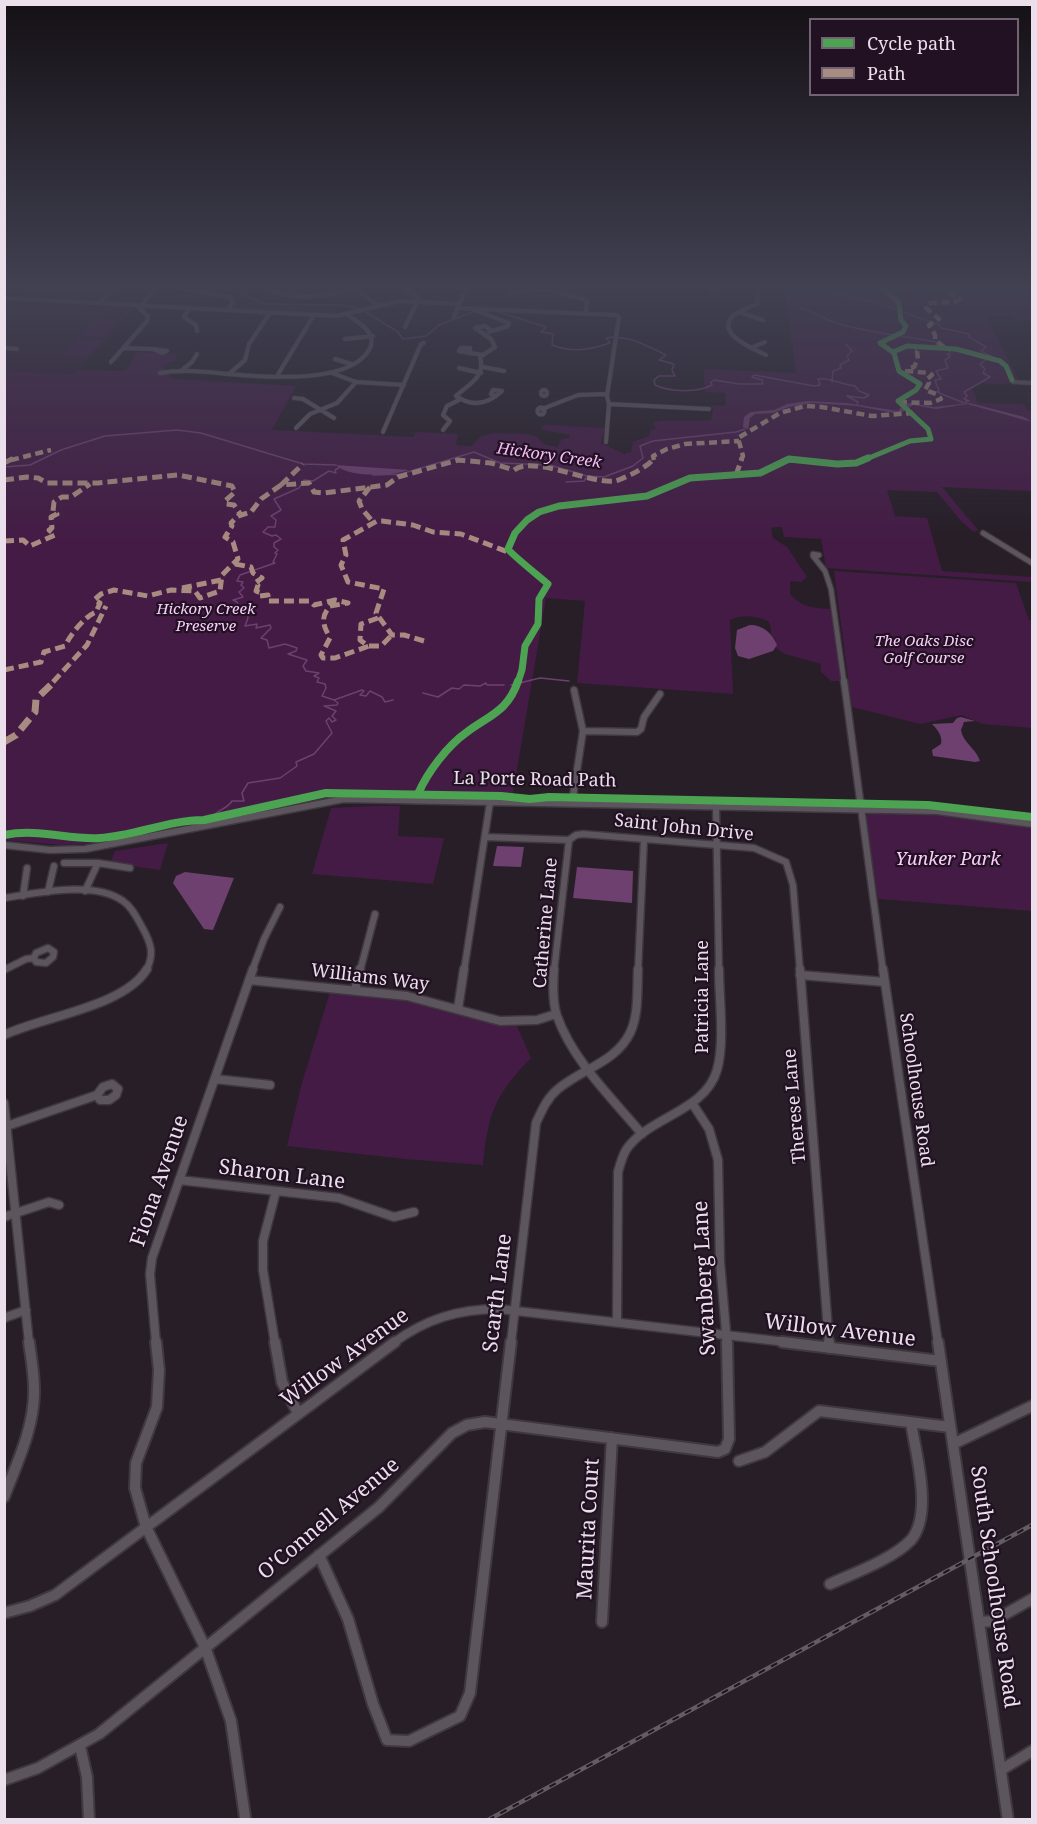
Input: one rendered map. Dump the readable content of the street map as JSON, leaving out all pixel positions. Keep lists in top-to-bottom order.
{
  "streets": {
    "street": [
      "Saint John Drive",
      "Catherine Lane",
      "Williams Way",
      "Patricia Lane",
      "Schoolhouse Road",
      "Therese Lane",
      "Sharon Lane",
      "Fiona Avenue",
      "Swanberg Lane",
      "Scarth Lane",
      "Willow Avenue",
      "O'Connell Avenue",
      "Maurita Court",
      "South Schoolhouse Road"
    ],
    "cycle path": ["La Porte Road Path"]
  },
  "crossings": [
    ["Saint John Drive", "Catherine Lane"],
    ["Saint John Drive", "Patricia Lane"],
    ["Saint John Drive", "Therese Lane"],
    ["Saint John Drive", "Scarth Lane"],
    ["Catherine Lane", "Williams Way"],
    ["Catherine Lane", "Patricia Lane"],
    ["Catherine Lane", "Scarth Lane"],
    ["Williams Way", "Fiona Avenue"],
    ["Patricia Lane", "Swanberg Lane"],
    ["Patricia Lane", "Willow Avenue"],
    ["Schoolhouse Road", "Willow Avenue"],
    ["Schoolhouse Road", "South Schoolhouse Road"],
    ["Therese Lane", "Willow Avenue"],
    ["Sharon Lane", "Fiona Avenue"],
    ["Fiona Avenue", "Willow Avenue"],
    ["Fiona Avenue", "O'Connell Avenue"],
    ["Swanberg Lane", "Willow Avenue"],
    ["Swanberg Lane", "O'Connell Avenue"],
    ["Scarth Lane", "Willow Avenue"],
    ["Scarth Lane", "O'Connell Avenue"],
    ["Willow Avenue", "South Schoolhouse Road"],
    ["O'Connell Avenue", "Maurita Court"]
  ],
  "water": ["Hickory Creek"],
  "parks": ["Hickory Creek Preserve", "The Oaks Disc Golf Course", "Yunker Park"],
  "legend": ["Cycle path", "Path"]
}
